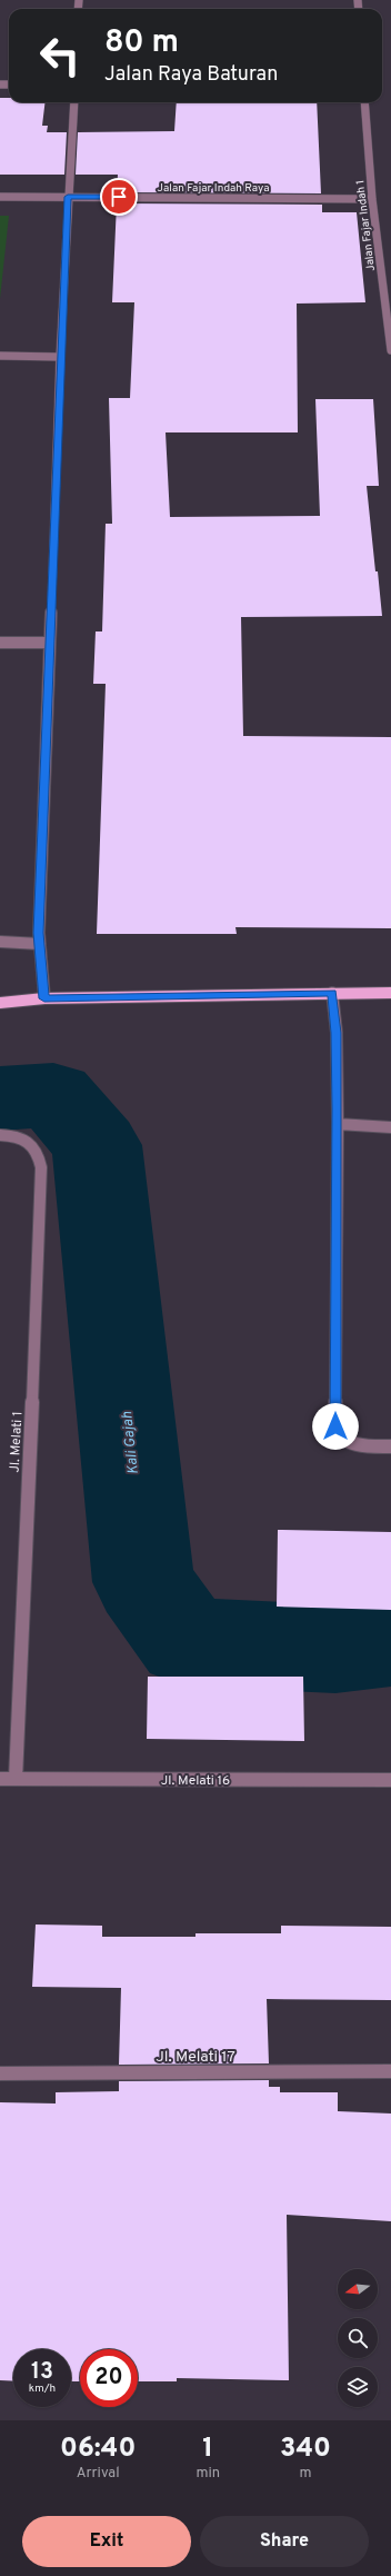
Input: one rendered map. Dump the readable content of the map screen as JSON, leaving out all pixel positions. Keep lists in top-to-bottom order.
{
  "streets": {
    "street": [
      "Jalan Fajar Indah Raya",
      "Jalan Fajar Indah 1",
      "Jl. Melati 1",
      "Jl. Melati 16",
      "Jl. Melati 17"
    ]
  },
  "crossings": [
    ["Jalan Fajar Indah Raya", "Jalan Fajar Indah 1"],
    ["Jl. Melati 1", "Jl. Melati 16"]
  ],
  "water": ["Kali Gajah"],
  "north": "left",
  "page": {
    "turn": ["80 m", "Jalan Raya Baturan"],
    "speed": "13 km/h",
    "limit": "20",
    "eta": [
      "06:40",
      "Arrival",
      "1",
      "min",
      "340",
      "m"
    ],
    "buttons": ["Exit", "Share"]
  }
}
